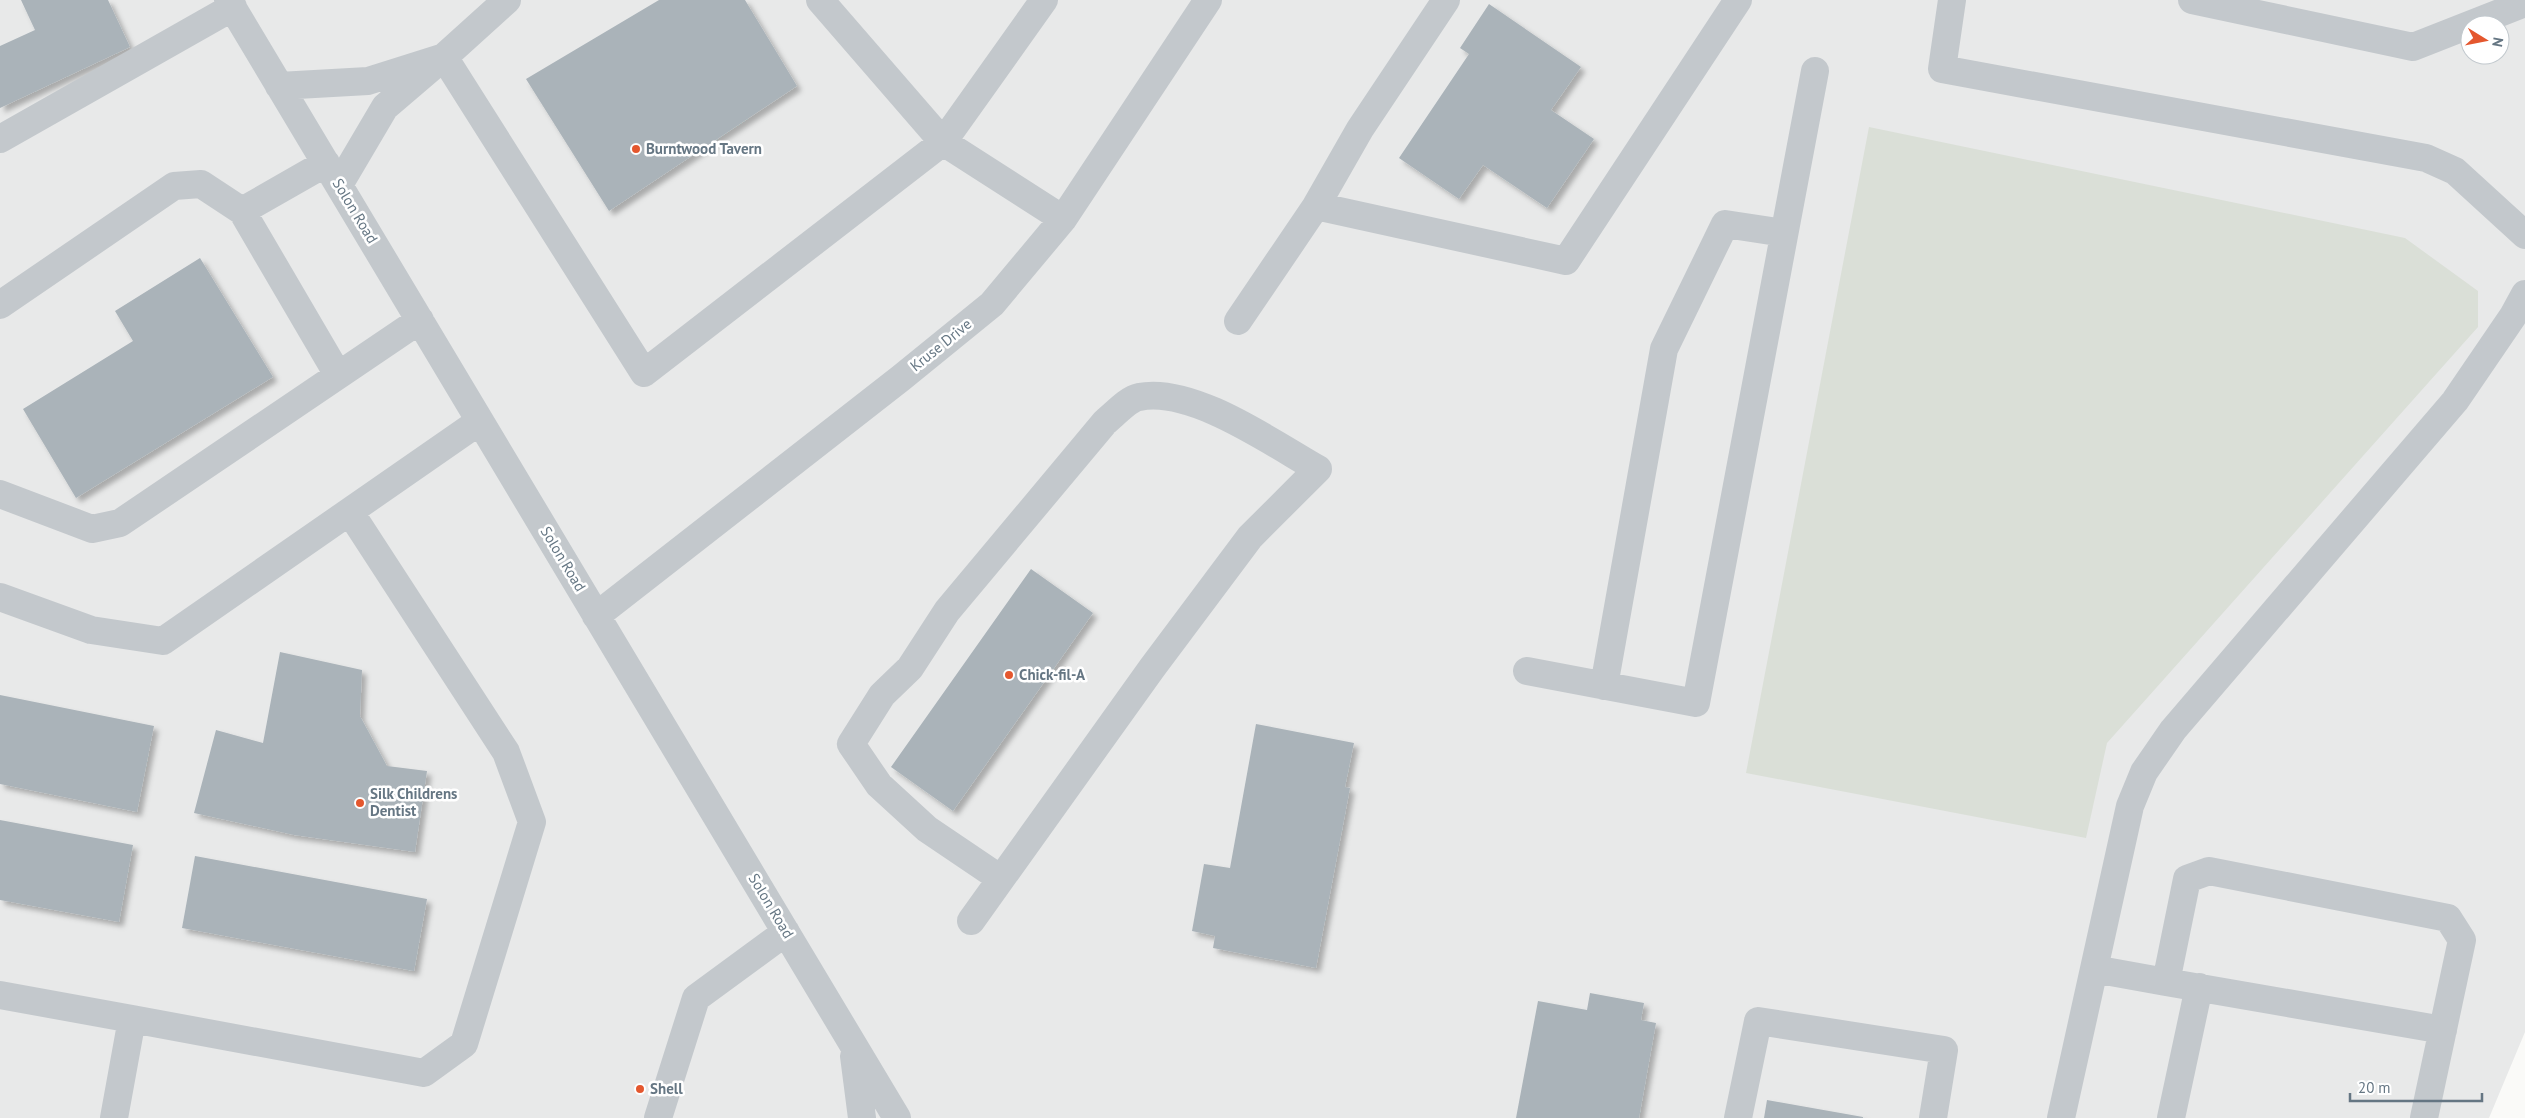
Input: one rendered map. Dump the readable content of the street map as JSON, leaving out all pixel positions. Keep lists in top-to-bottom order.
{
  "streets": {
    "street": ["Solon Road", "Kruse Drive"]
  },
  "crossings": [
    ["Solon Road", "Kruse Drive"]
  ],
  "places": [
    "Burntwood Tavern",
    "Chick-fil-A",
    "Silk Childrens Dentist",
    "Shell"
  ],
  "scale_bar": "20 m",
  "north": "right"
}
